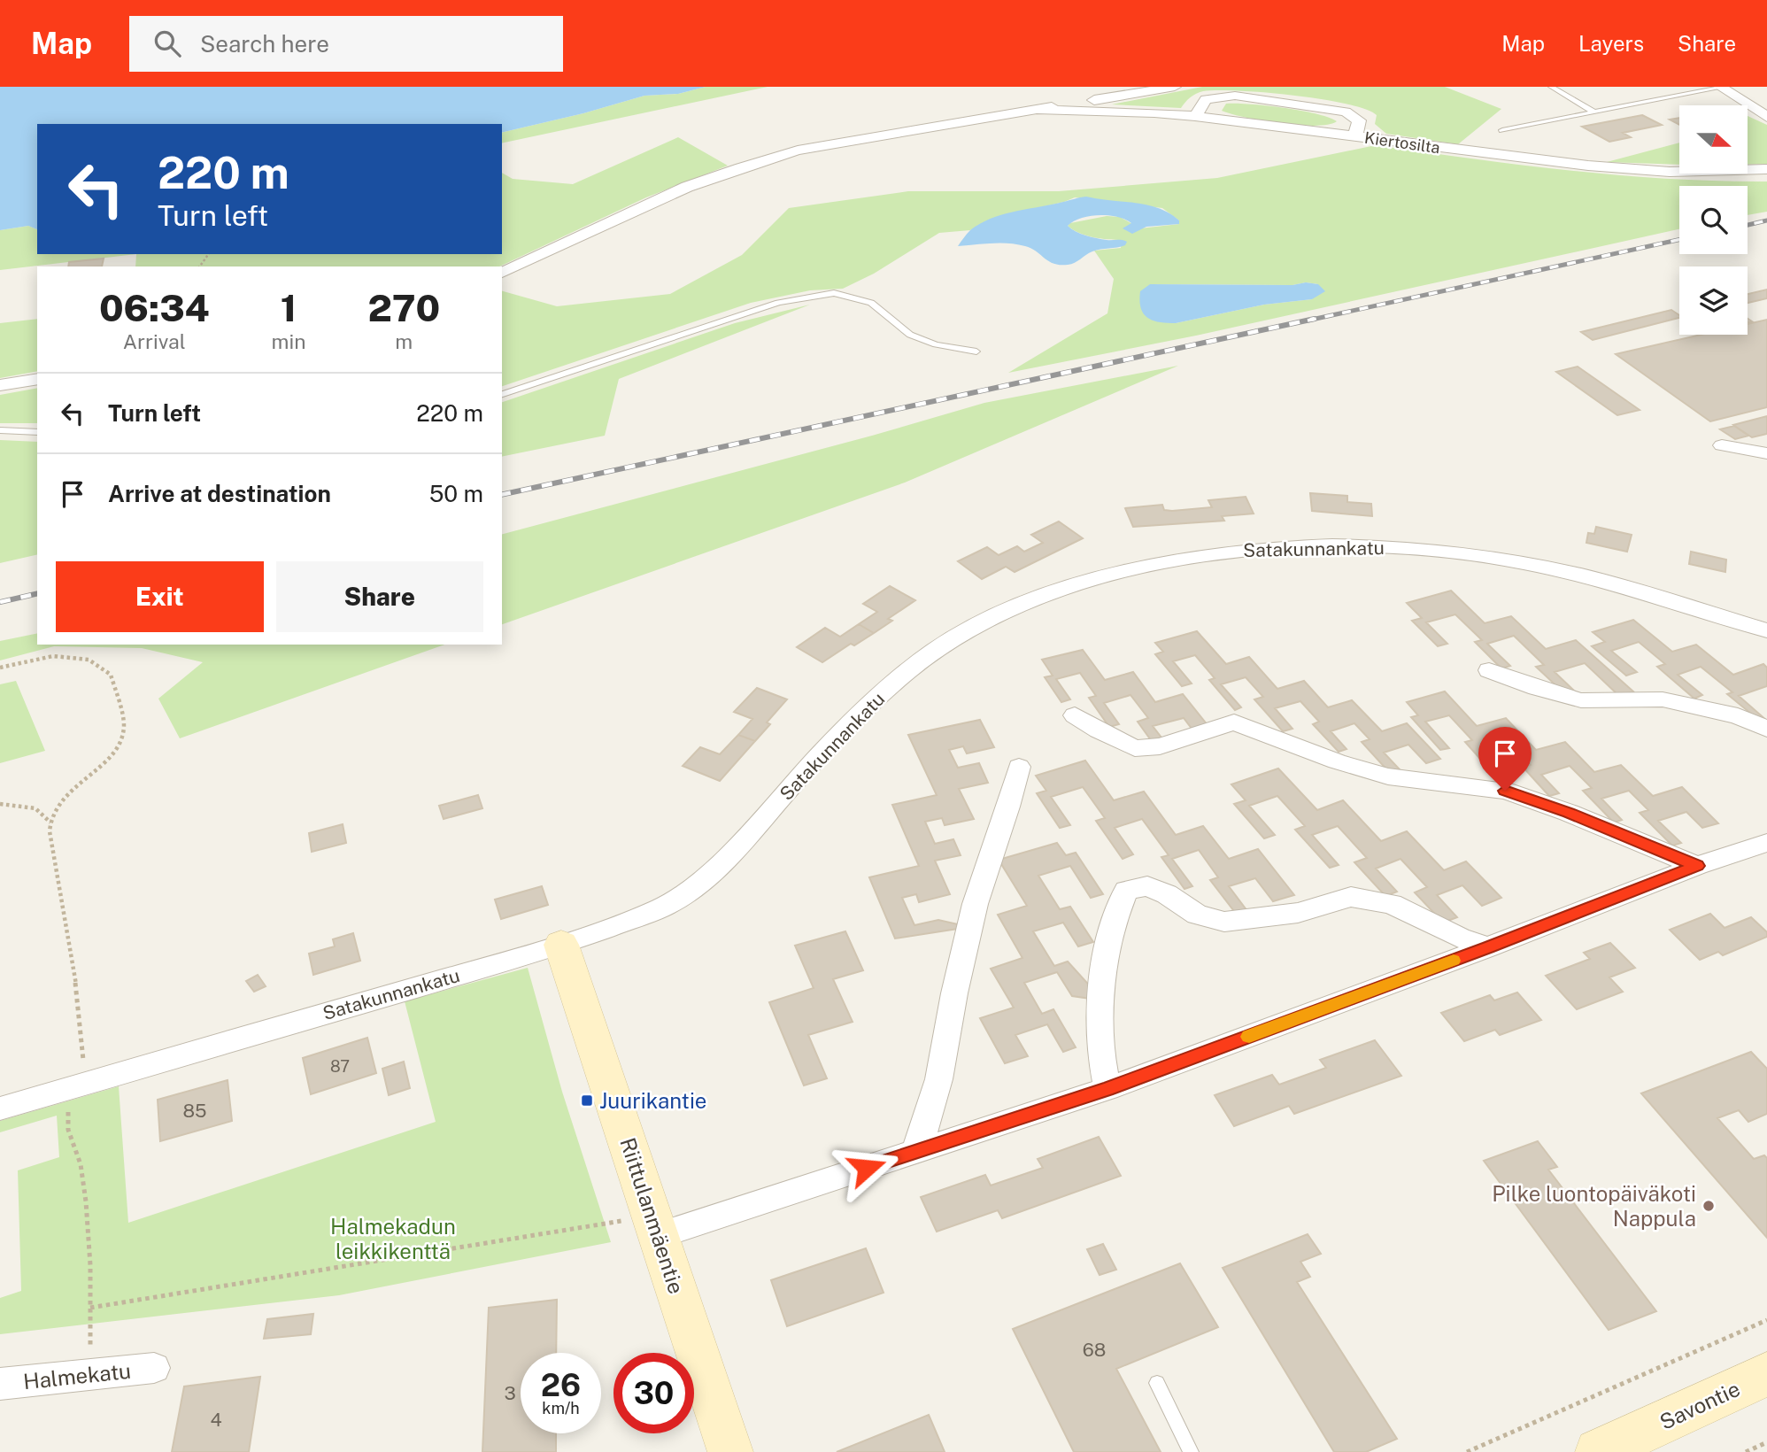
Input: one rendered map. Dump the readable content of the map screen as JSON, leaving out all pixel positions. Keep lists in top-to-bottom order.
{
  "streets": {
    "street": [
      "Kiertosilta",
      "Satakunnankatu",
      "Riittulanmäentie",
      "Halmekatu",
      "Savontie"
    ]
  },
  "crossings": [
    ["Satakunnankatu", "Riittulanmäentie"]
  ],
  "parks": ["Halmekadun leikkikenttä"],
  "places": {
    "transit": ["Juurikantie"],
    "other": ["Pilke luontopäiväkoti Nappula"]
  },
  "house_numbers": [
    "87",
    "85",
    "68",
    "3",
    "4"
  ],
  "north": "right",
  "page": {
    "header": "Map",
    "search": "Search here",
    "nav": ["Map", "Layers", "Share"],
    "turn": ["220 m", "Turn left"],
    "eta": [
      "06:34",
      "Arrival",
      "1",
      "min",
      "270",
      "m"
    ],
    "list": [
      {
        "name": "Turn left",
        "value": "220 m"
      },
      {
        "name": "Arrive at destination",
        "value": "50 m"
      }
    ],
    "buttons": ["Exit", "Share"],
    "speed": "26 km/h",
    "limit": "30"
  }
}
